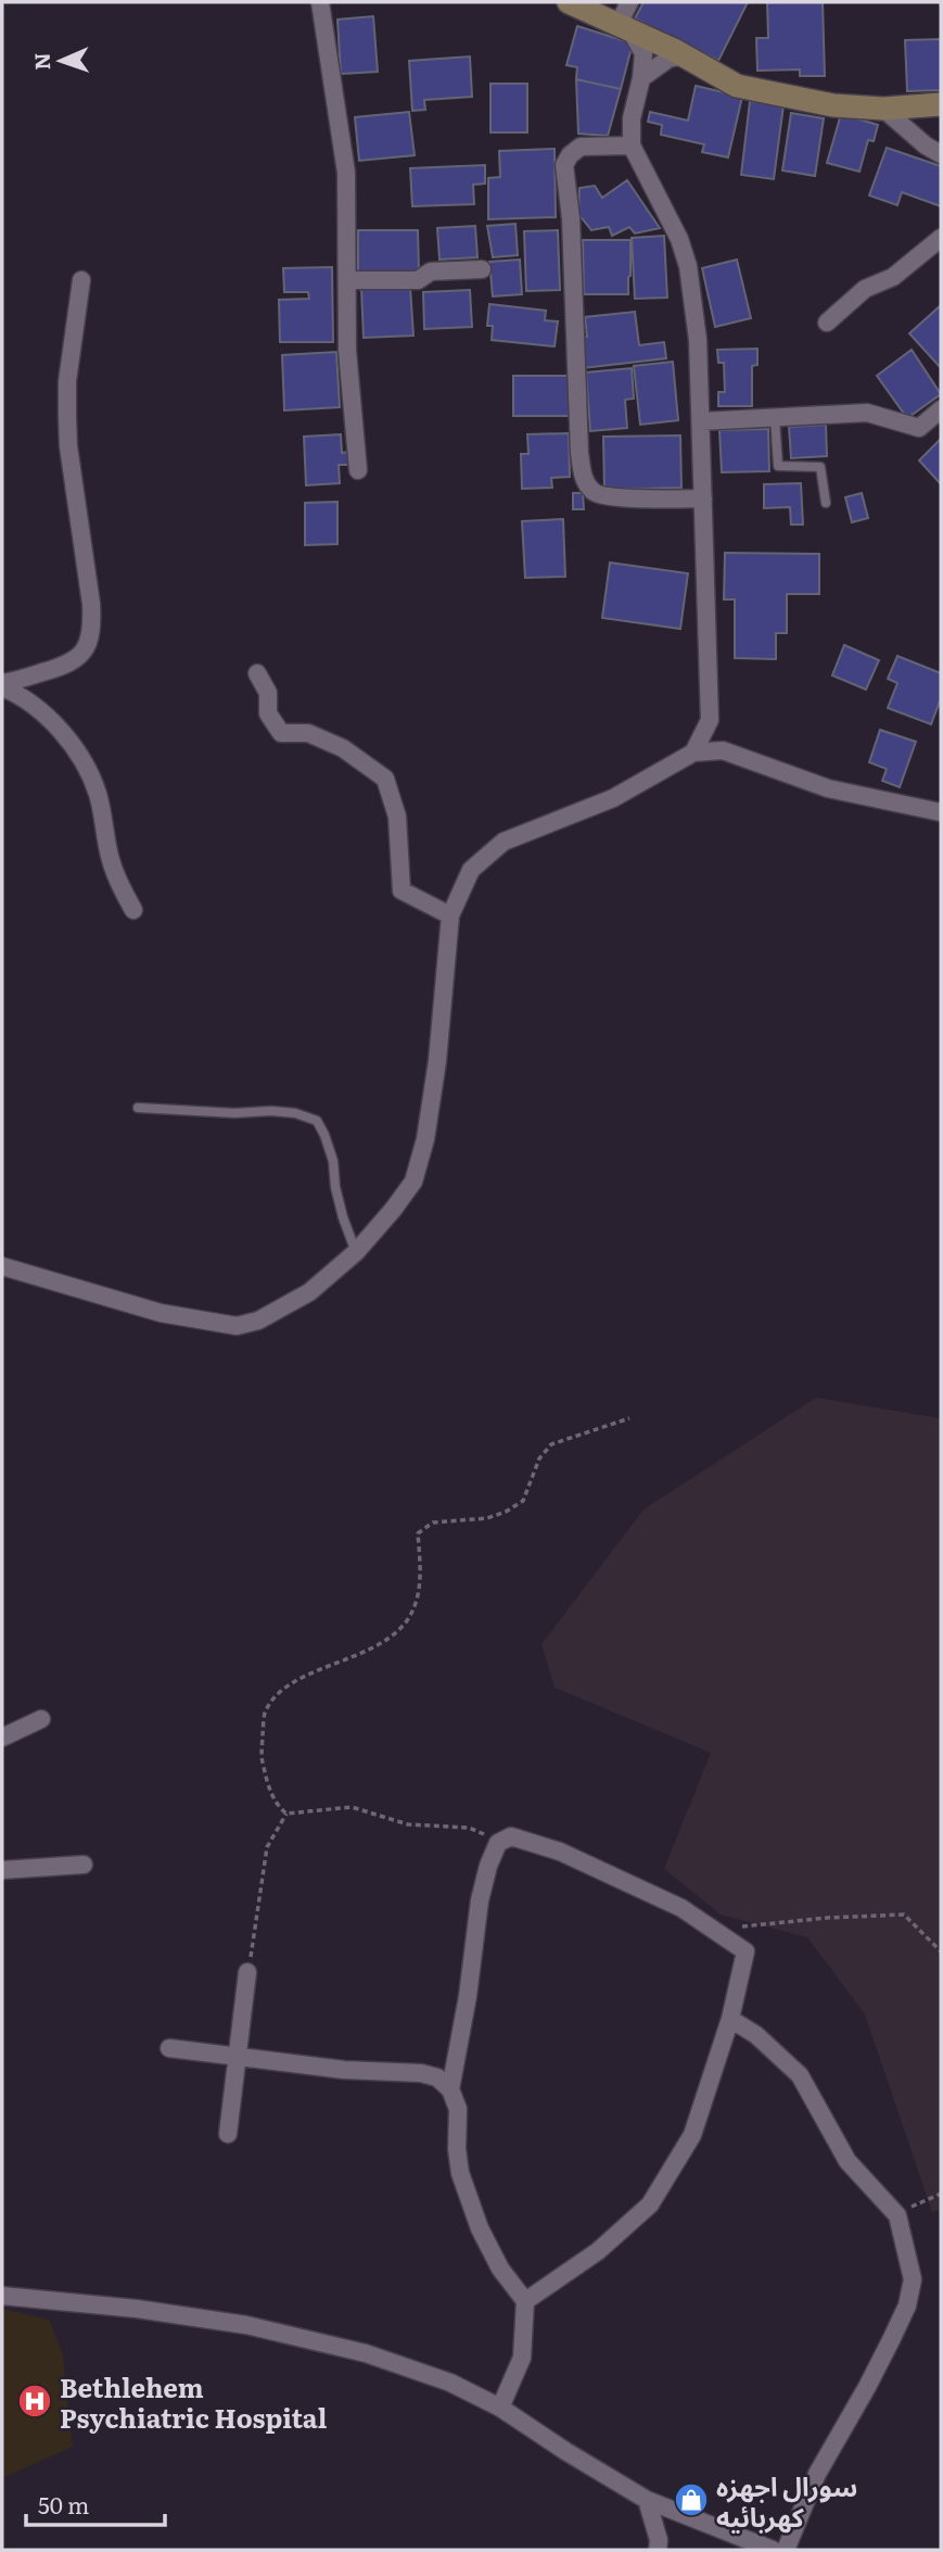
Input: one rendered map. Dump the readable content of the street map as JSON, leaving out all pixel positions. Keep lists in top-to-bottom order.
{
  "places": {
    "hospital": ["Bethlehem Psychiatric Hospital"],
    "shop": ["سورال اجهزه كهربائيه"]
  },
  "scale_bar": "50 m",
  "north": "left"
}
